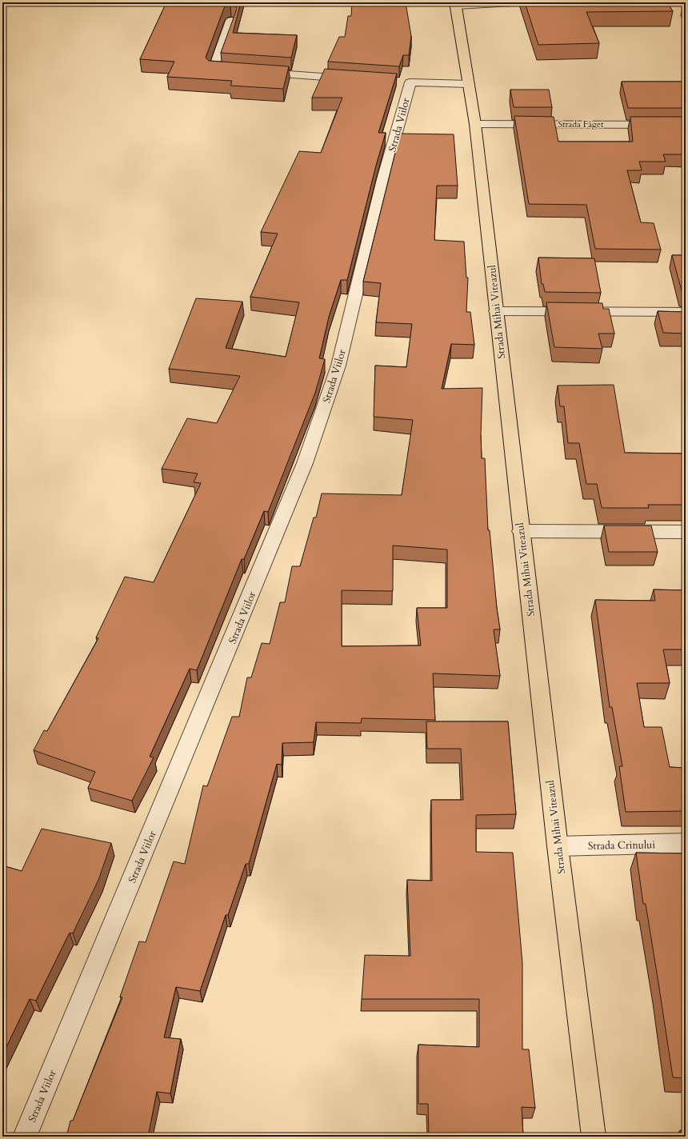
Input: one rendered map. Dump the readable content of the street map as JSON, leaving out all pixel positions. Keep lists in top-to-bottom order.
{
  "streets": {
    "highway": ["Strada Mihai Viteazul"],
    "street": ["Strada Făget", "Strada Viilor", "Strada Crinului"]
  },
  "crossings": [
    ["Strada Făget", "Strada Mihai Viteazul"],
    ["Strada Viilor", "Strada Mihai Viteazul"],
    ["Strada Mihai Viteazul", "Strada Crinului"]
  ]
}
